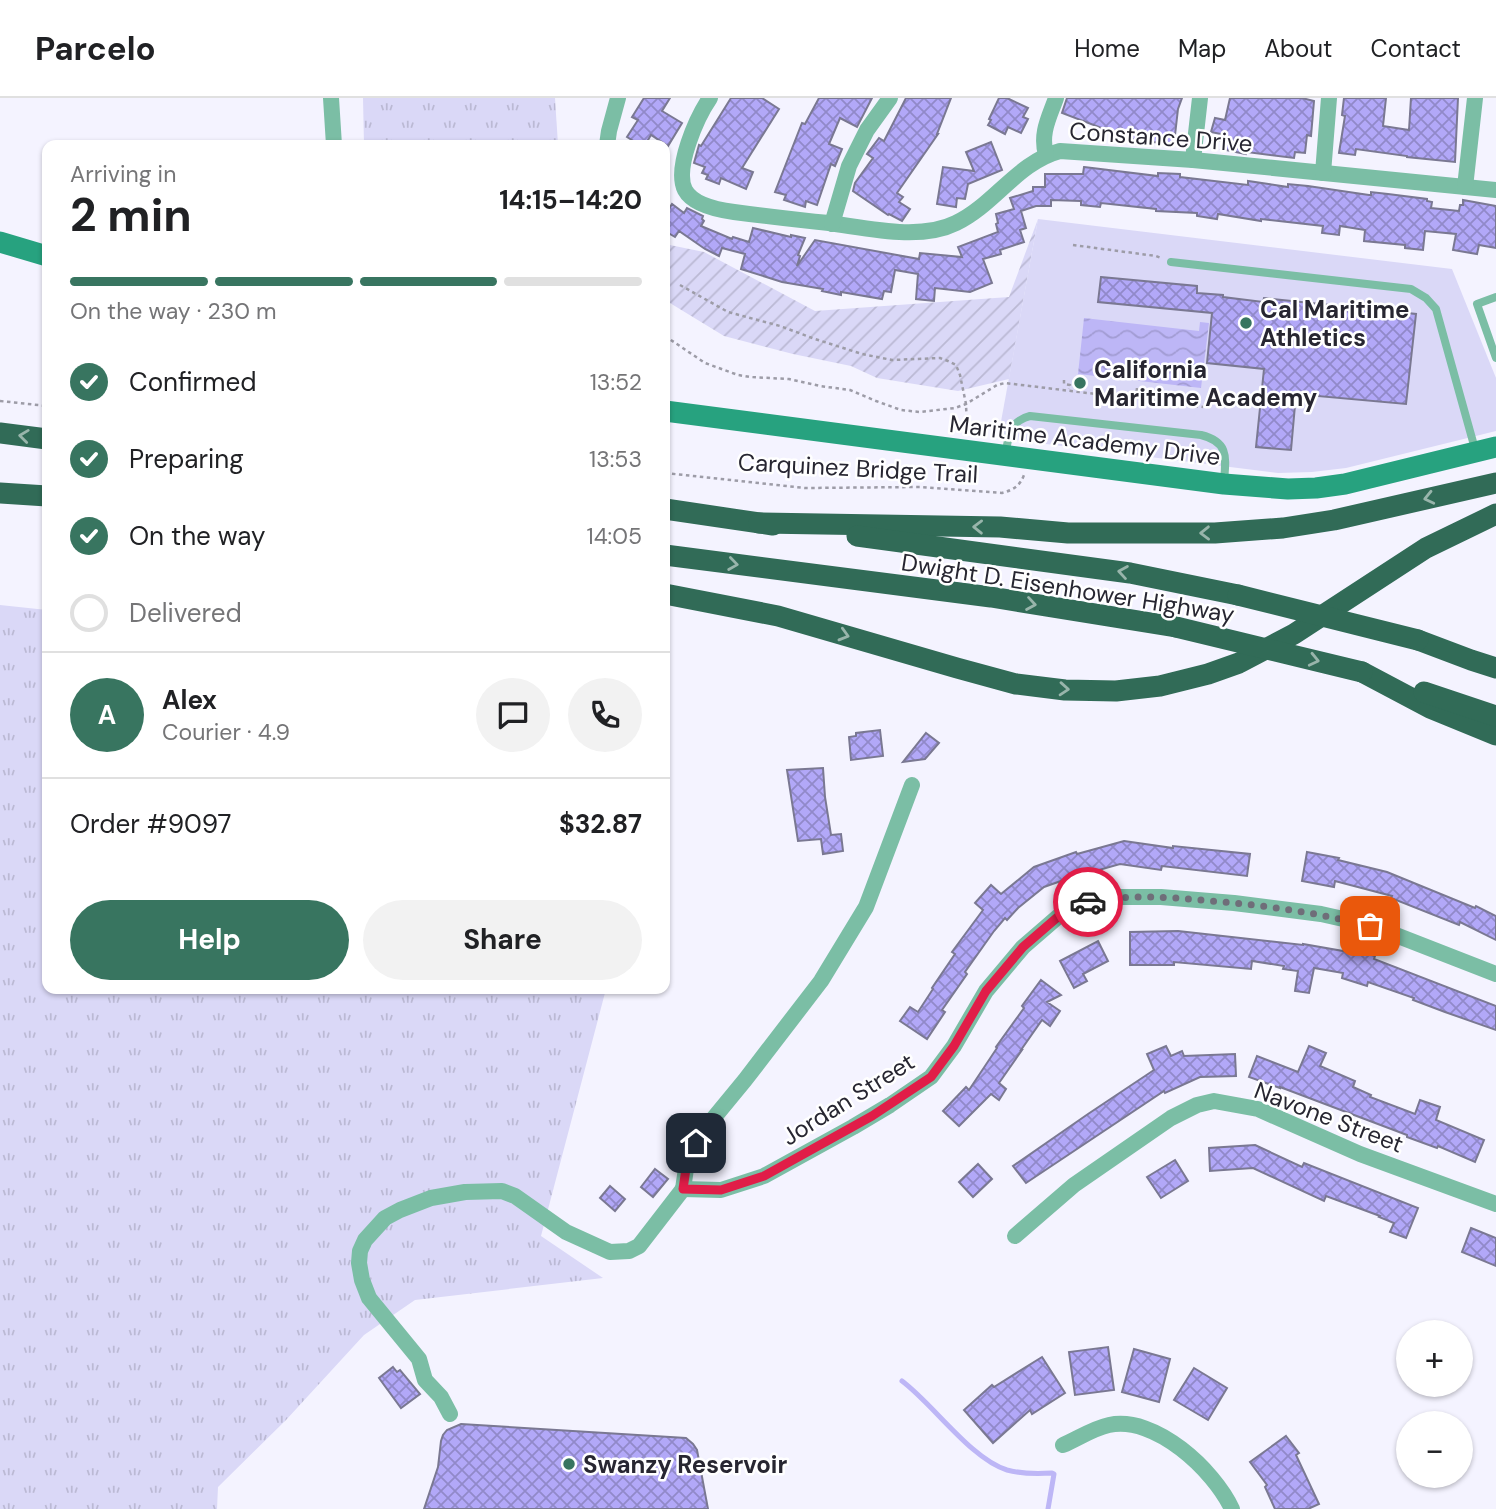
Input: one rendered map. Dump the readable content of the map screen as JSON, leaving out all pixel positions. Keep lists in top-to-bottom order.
{
  "streets": {
    "highway": ["Dwight D. Eisenhower Highway"],
    "street": [
      "Constance Drive",
      "Maritime Academy Drive",
      "Jordan Street",
      "Navone Street"
    ],
    "path": ["Carquinez Bridge Trail"]
  },
  "crossings": [
    ["Maritime Academy Drive", "Carquinez Bridge Trail"]
  ],
  "places": ["Cal Maritime Athletics", "California Maritime Academy", "Swanzy Reservoir"],
  "page": {
    "header": "Parcelo",
    "nav": [
      "Home",
      "Map",
      "About",
      "Contact"
    ],
    "heading": ["2 min", "Arriving in", "14:15–14:20"],
    "panel": [
      "Alex",
      "Courier · 4.9",
      "Order #9097",
      "$32.87"
    ],
    "bar": "On the way · 230 m",
    "list": [
      ["Confirmed", "13:52"],
      ["Preparing", "13:53"],
      ["On the way", "14:05"],
      "Delivered"
    ],
    "round": "A",
    "buttons": ["Help", "Share"],
    "map_buttons": ["+", "−"]
  }
}
